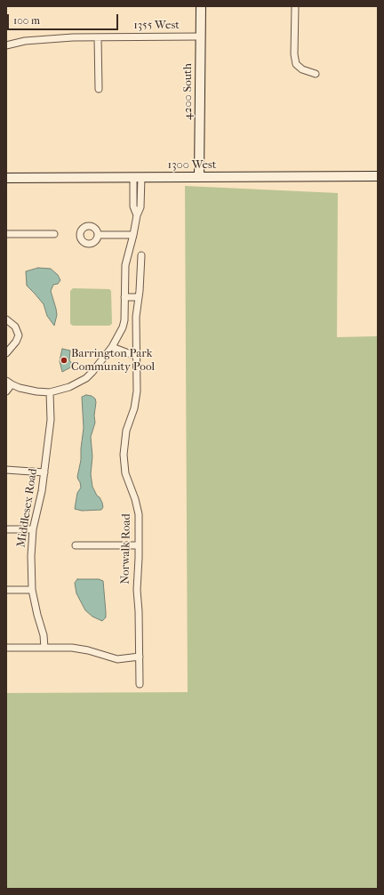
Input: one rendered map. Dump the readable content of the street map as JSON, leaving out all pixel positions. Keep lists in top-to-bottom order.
{
  "streets": {
    "street": [
      "1355 West",
      "4200 South",
      "1300 West",
      "Middlesex Road",
      "Norwalk Road"
    ]
  },
  "crossings": [
    ["1355 West", "4200 South"],
    ["4200 South", "1300 West"]
  ],
  "places": ["Barrington Park Community Pool"],
  "scale_bar": "100 m"
}
